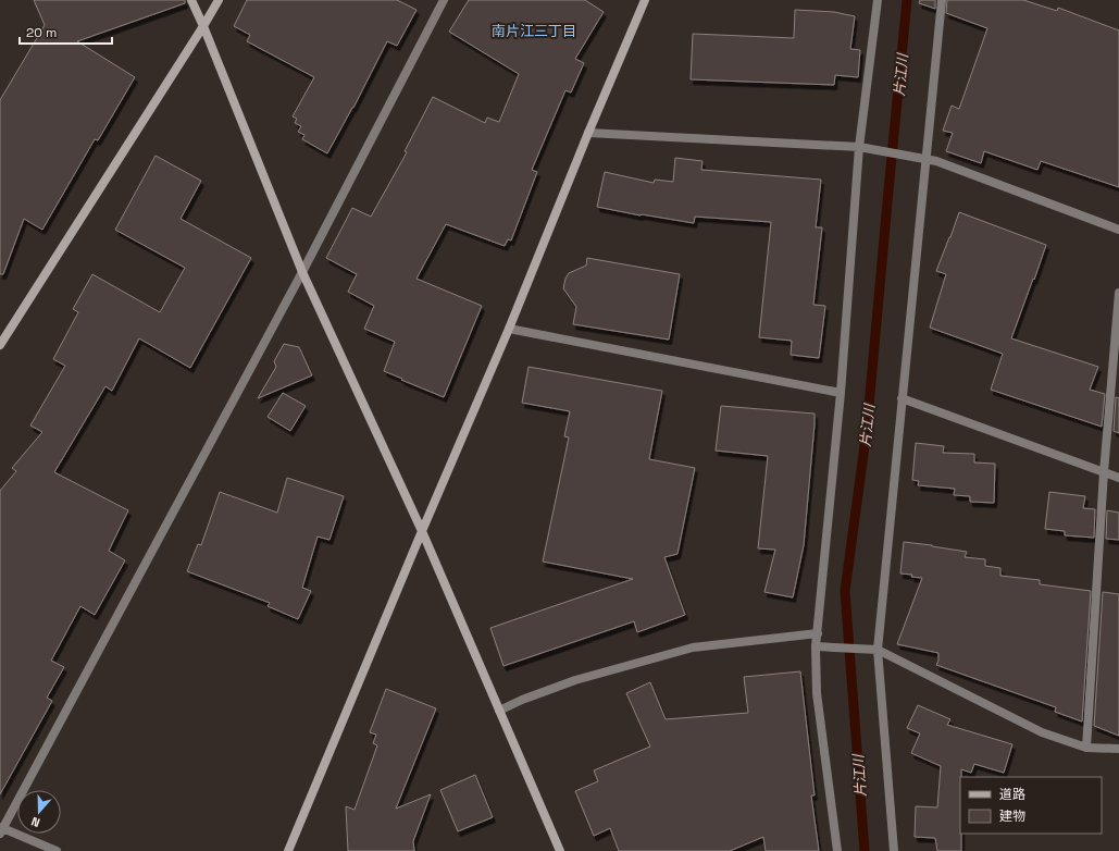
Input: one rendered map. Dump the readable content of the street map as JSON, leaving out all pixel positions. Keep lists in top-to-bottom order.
{
  "districts": ["南片江三丁目"],
  "water": ["片江川"],
  "legend": ["道路", "建物"],
  "scale_bar": "20 m",
  "north": "bottom"
}
